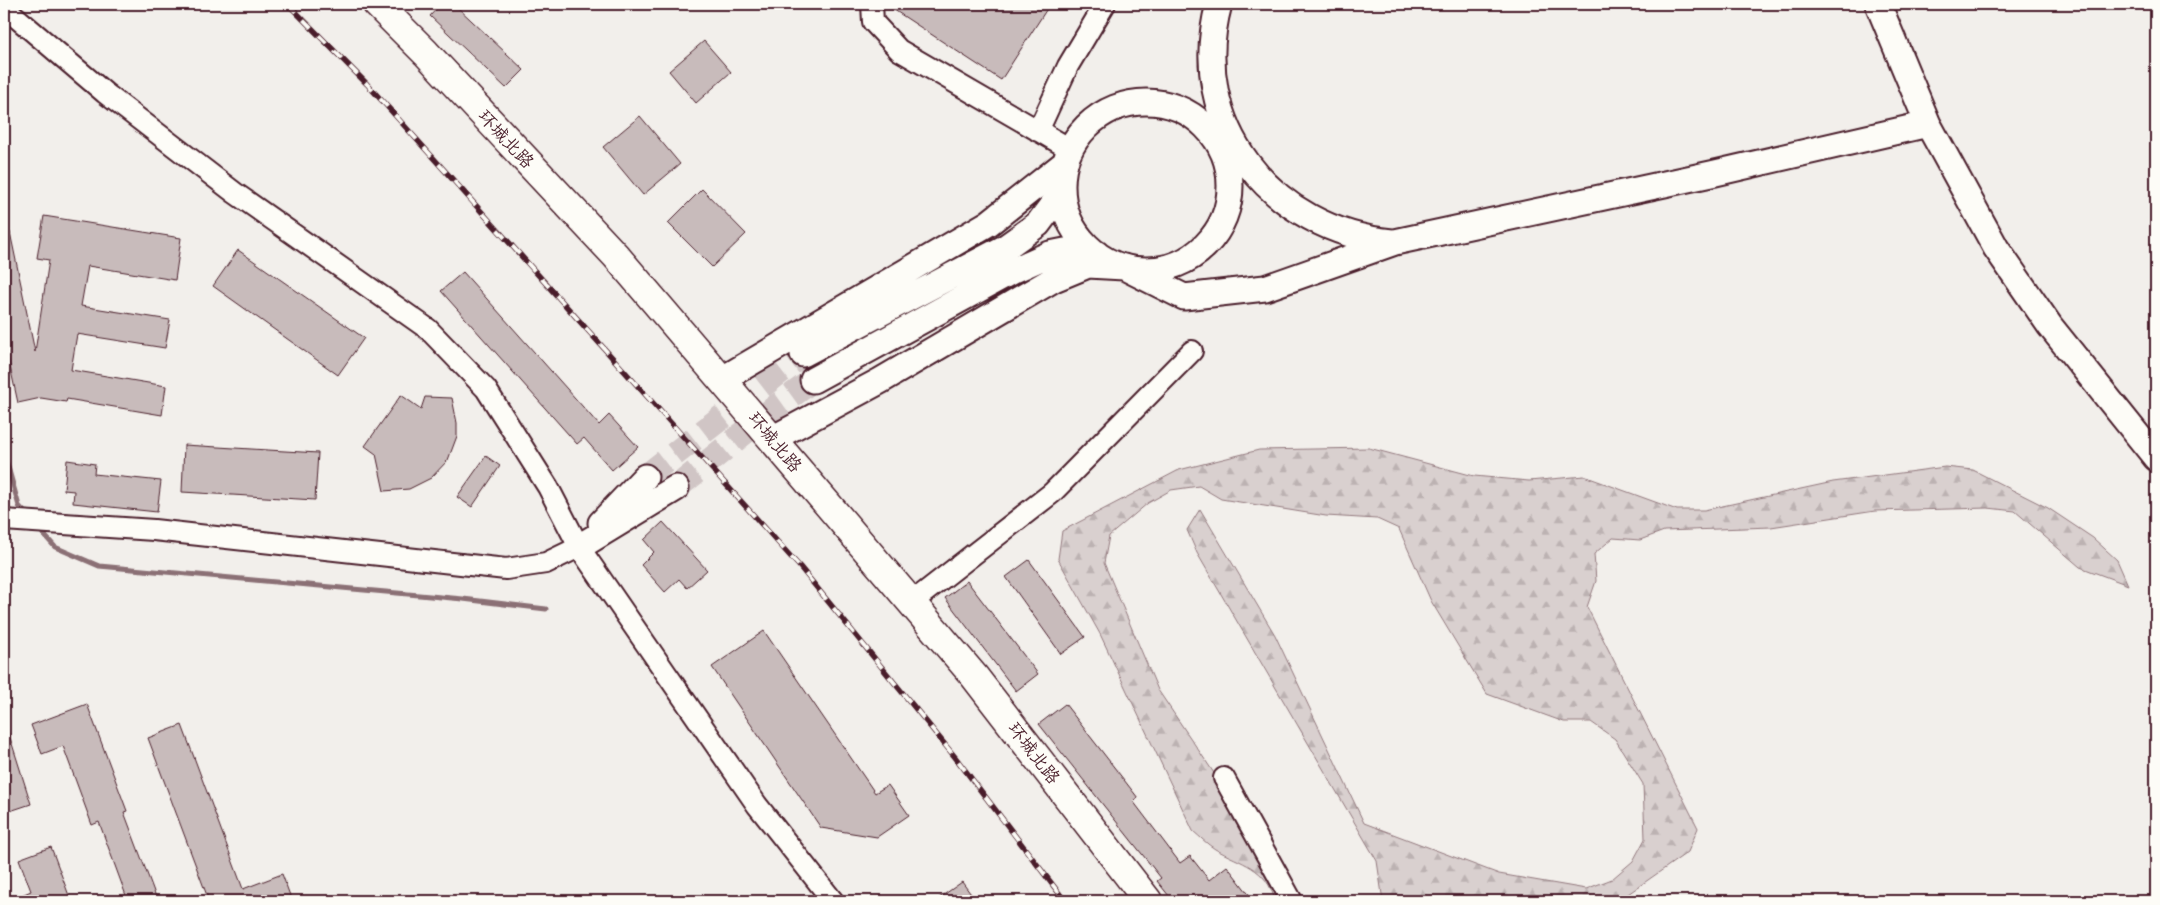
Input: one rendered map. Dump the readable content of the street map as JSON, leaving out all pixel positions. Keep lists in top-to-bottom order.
{
  "streets": {
    "main road": ["环城北路"]
  }
}
